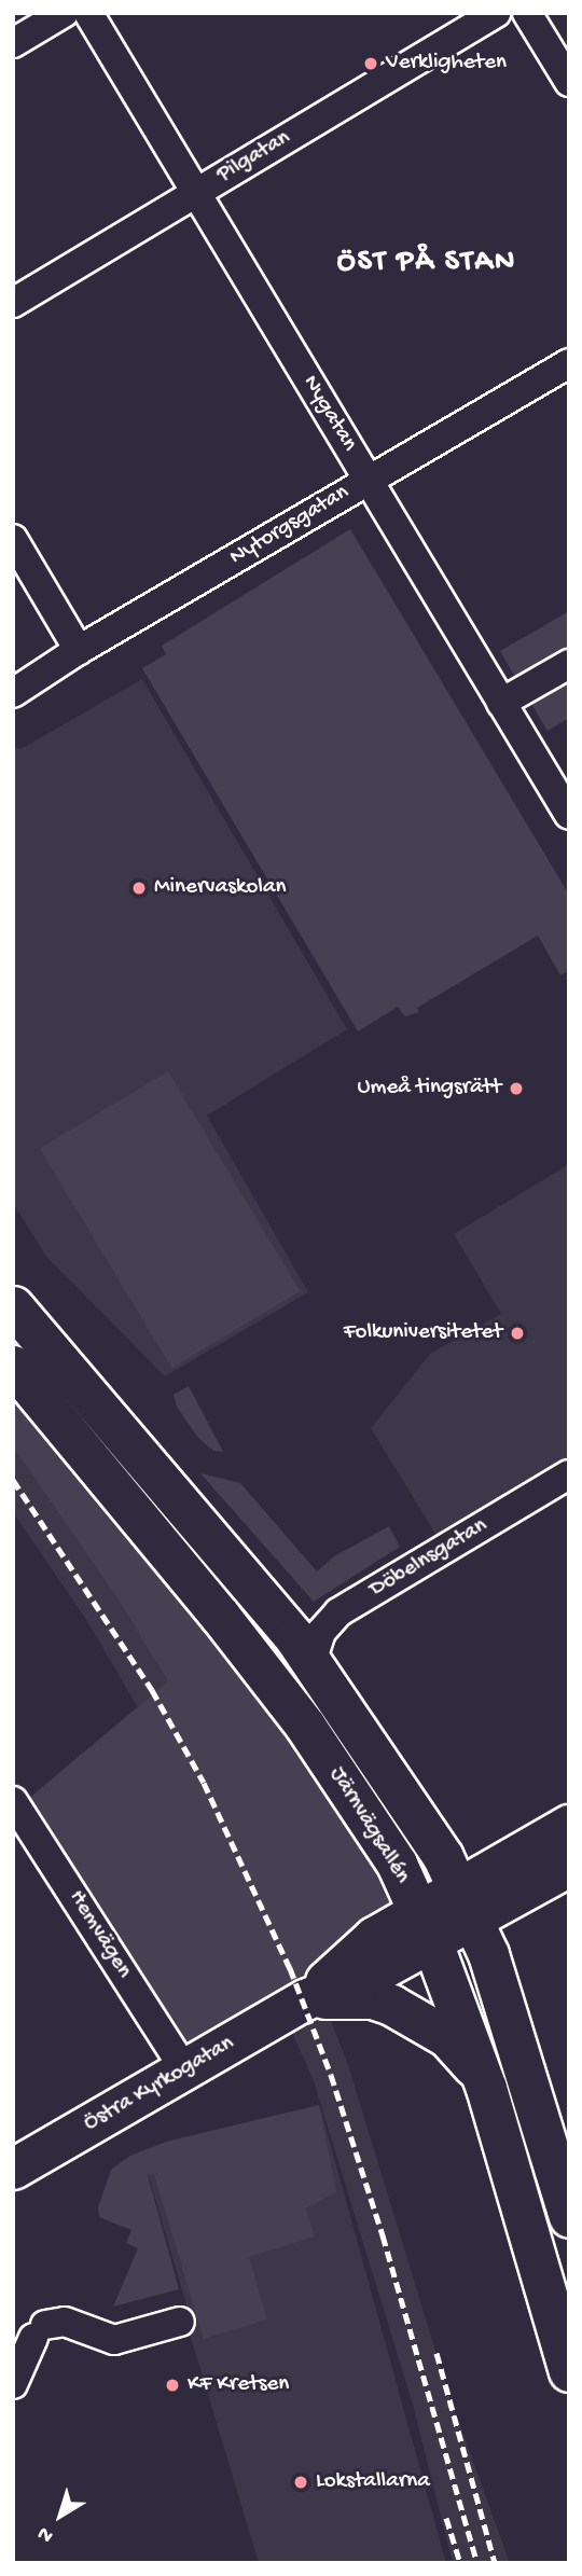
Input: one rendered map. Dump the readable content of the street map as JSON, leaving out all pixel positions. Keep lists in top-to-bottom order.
{
  "streets": {
    "main road": ["Järnvägsallén", "Östra Kyrkogatan"],
    "street": [
      "Pilgatan",
      "Nygatan",
      "Nytorgsgatan",
      "Döbelnsgatan",
      "Hemvägen"
    ]
  },
  "crossings": [
    ["Pilgatan", "Nygatan"],
    ["Nygatan", "Nytorgsgatan"],
    ["Döbelnsgatan", "Järnvägsallén"],
    ["Järnvägsallén", "Östra Kyrkogatan"],
    ["Hemvägen", "Östra Kyrkogatan"]
  ],
  "districts": ["ÖST PÅ STAN"],
  "places": [
    "Verkligheten",
    "Minervaskolan",
    "Umeå tingsrätt",
    "Folkuniversitetet",
    "KF Kretsen",
    "Lokstallarna"
  ],
  "north": "bottom left"
}
